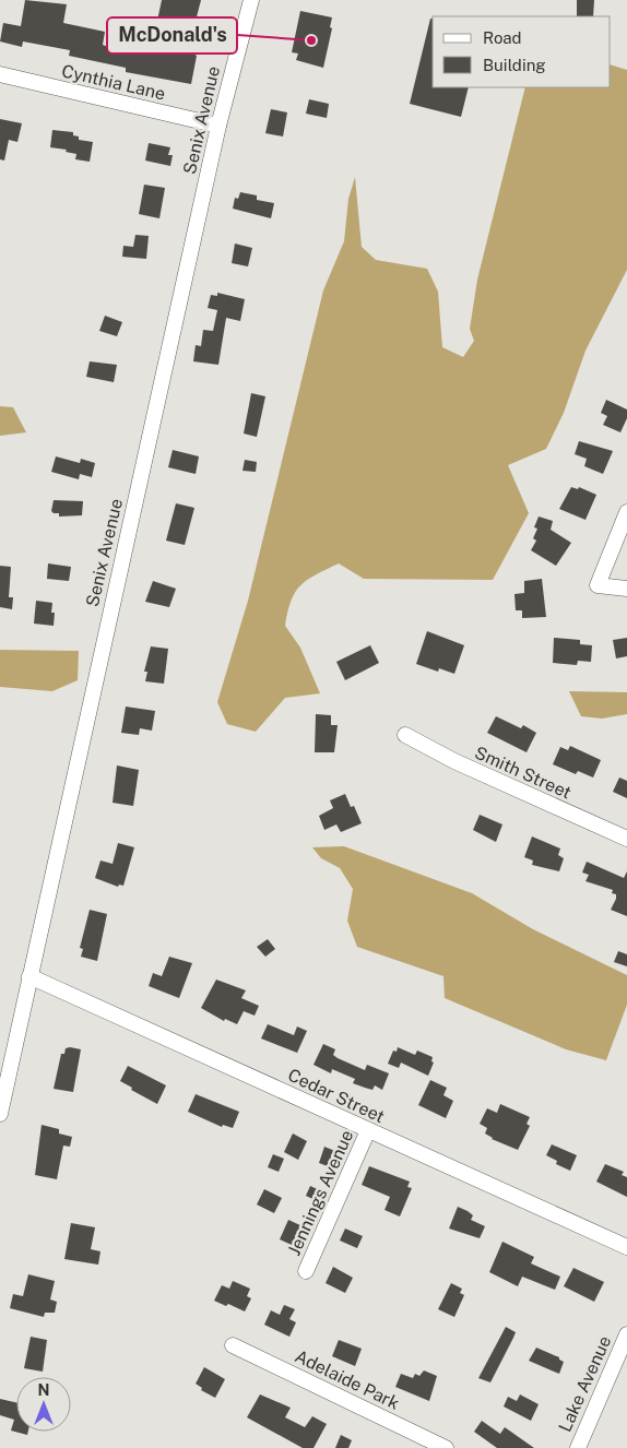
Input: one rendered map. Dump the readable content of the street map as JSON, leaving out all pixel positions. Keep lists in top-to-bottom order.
{
  "streets": {
    "street": [
      "Cynthia Lane",
      "Senix Avenue",
      "Smith Street",
      "Cedar Street",
      "Jennings Avenue",
      "Adelaide Park",
      "Lake Avenue"
    ]
  },
  "crossings": [
    ["Cynthia Lane", "Senix Avenue"],
    ["Senix Avenue", "Cedar Street"],
    ["Cedar Street", "Jennings Avenue"]
  ],
  "places": ["McDonald's"],
  "legend": ["Road", "Building"],
  "north": "top"
}
